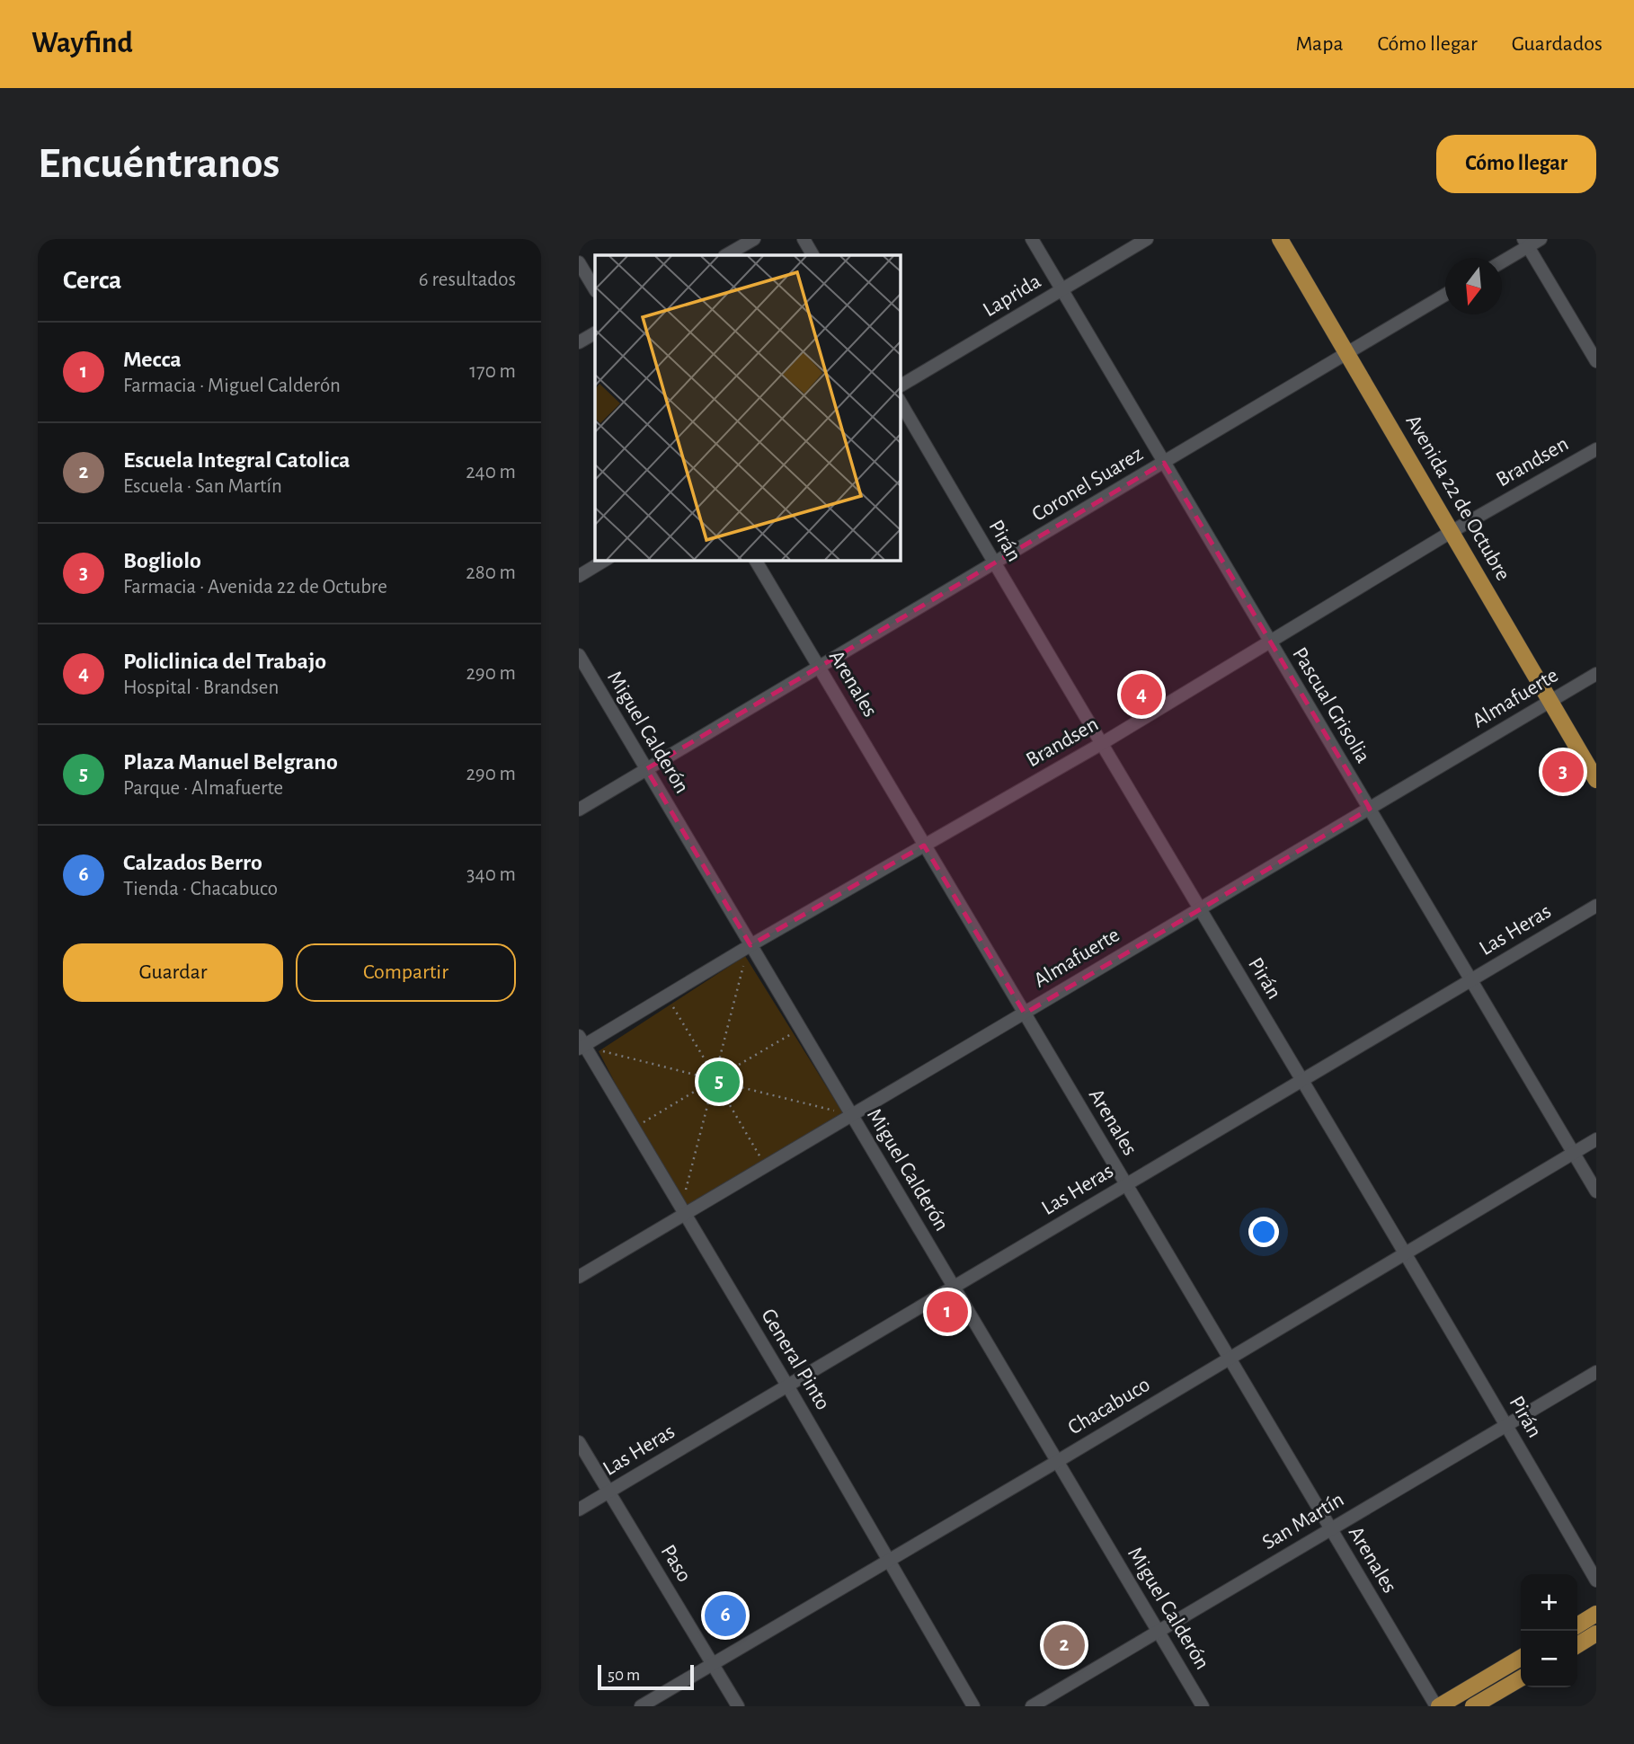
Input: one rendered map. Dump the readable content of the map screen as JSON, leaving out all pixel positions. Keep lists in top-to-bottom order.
{
  "streets": {
    "main road": ["Avenida 22 de Octubre"],
    "street": [
      "Laprida",
      "Brandsen",
      "Coronel Suarez",
      "Pirán",
      "Arenales",
      "Almafuerte",
      "Pascual Grisolia",
      "Miguel Calderón",
      "Las Heras",
      "General Pinto",
      "Chacabuco",
      "San Martín",
      "Paso"
    ]
  },
  "crossings": [
    ["Laprida", "Pascual Grisolia"],
    ["Brandsen", "Avenida 22 de Octubre"],
    ["Brandsen", "Pirán"],
    ["Brandsen", "Arenales"],
    ["Brandsen", "Pascual Grisolia"],
    ["Brandsen", "Miguel Calderón"],
    ["Brandsen", "General Pinto"],
    ["Coronel Suarez", "Avenida 22 de Octubre"],
    ["Coronel Suarez", "Pirán"],
    ["Coronel Suarez", "Arenales"],
    ["Coronel Suarez", "Pascual Grisolia"],
    ["Coronel Suarez", "Miguel Calderón"],
    ["Avenida 22 de Octubre", "Almafuerte"],
    ["Pirán", "Almafuerte"],
    ["Pirán", "Las Heras"],
    ["Pirán", "Chacabuco"],
    ["Pirán", "San Martín"],
    ["Arenales", "Almafuerte"],
    ["Arenales", "Las Heras"],
    ["Arenales", "Chacabuco"],
    ["Arenales", "San Martín"],
    ["Almafuerte", "Pascual Grisolia"],
    ["Almafuerte", "Miguel Calderón"],
    ["Almafuerte", "General Pinto"],
    ["Pascual Grisolia", "Las Heras"],
    ["Pascual Grisolia", "Chacabuco"],
    ["Miguel Calderón", "Las Heras"],
    ["Miguel Calderón", "Chacabuco"],
    ["Miguel Calderón", "San Martín"],
    ["Las Heras", "General Pinto"],
    ["Las Heras", "Paso"],
    ["General Pinto", "Chacabuco"],
    ["Chacabuco", "Paso"]
  ],
  "scale_bar": "50 m",
  "north": "bottom",
  "page": {
    "header": "Wayfind",
    "nav": ["Mapa", "Cómo llegar", "Guardados"],
    "buttons": [
      "Cómo llegar",
      ["Guardar", "Compartir"]
    ],
    "title": "Encuéntranos",
    "heading": ["Cerca", "6 resultados"],
    "list": [
      {
        "mark": "1",
        "name": "Mecca",
        "note": "Farmacia · Miguel Calderón",
        "value": "170 m"
      },
      {
        "mark": "2",
        "name": "Escuela Integral Catolica",
        "note": "Escuela · San Martín",
        "value": "240 m"
      },
      {
        "mark": "3",
        "name": "Bogliolo",
        "note": "Farmacia · Avenida 22 de Octubre",
        "value": "280 m"
      },
      {
        "mark": "4",
        "name": "Policlinica del Trabajo",
        "note": "Hospital · Brandsen",
        "value": "290 m"
      },
      {
        "mark": "5",
        "name": "Plaza Manuel Belgrano",
        "note": "Parque · Almafuerte",
        "value": "290 m"
      },
      {
        "mark": "6",
        "name": "Calzados Berro",
        "note": "Tienda · Chacabuco",
        "value": "340 m"
      }
    ],
    "pins": [
      "4",
      "3",
      "5",
      "1",
      "6",
      "2"
    ],
    "map_buttons": ["+", "−"],
    "scale": "50 m"
  }
}
